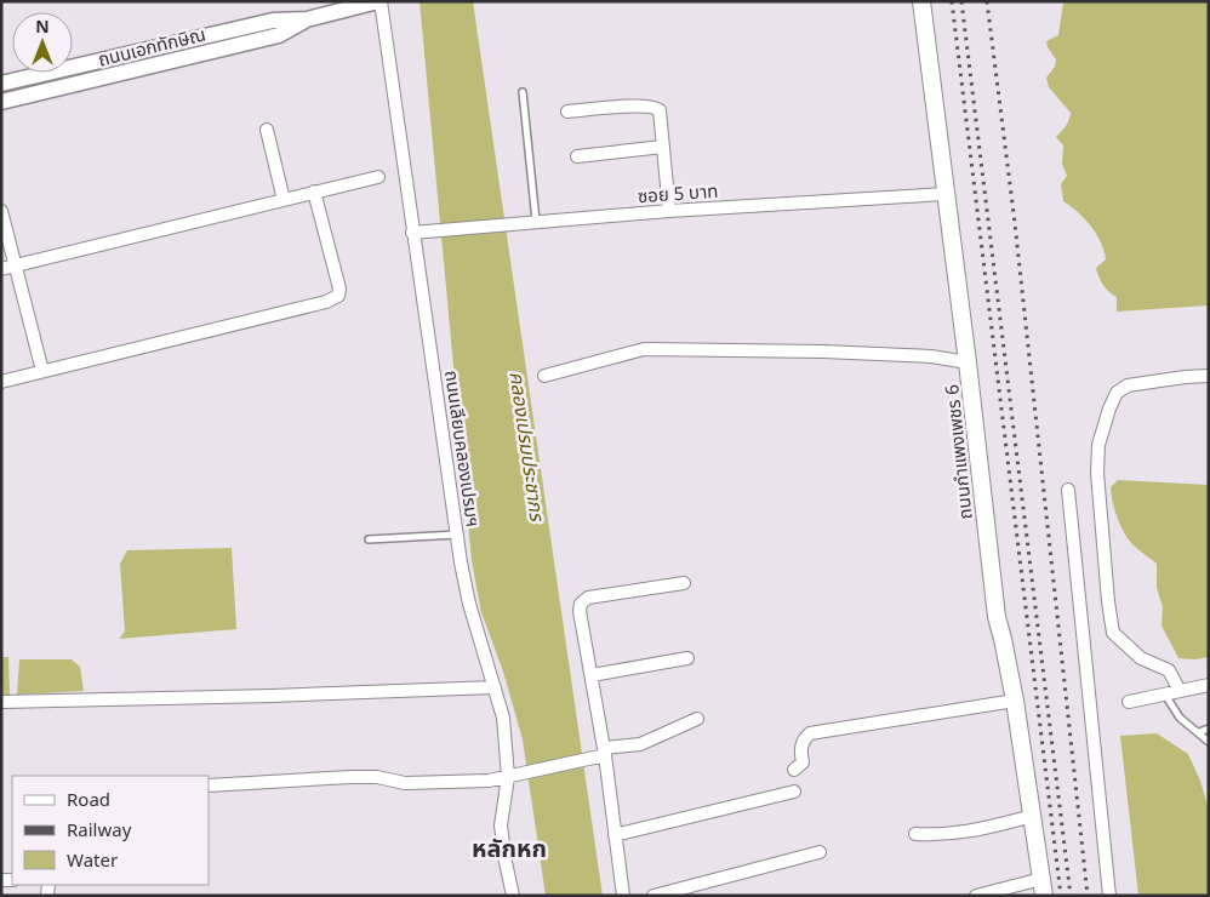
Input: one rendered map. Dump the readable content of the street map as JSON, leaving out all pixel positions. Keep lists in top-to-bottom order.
{
  "streets": {
    "main road": ["ถนนกำแพงเพชร 6"],
    "street": ["ถนนเอกทักษิณ", "ซอย 5 บาท", "ถนนเลียบคลองเปรมฯ"]
  },
  "crossings": [
    ["ถนนเอกทักษิณ", "ถนนเลียบคลองเปรมฯ"],
    ["ซอย 5 บาท", "ถนนเลียบคลองเปรมฯ"],
    ["ซอย 5 บาท", "ถนนกำแพงเพชร 6"]
  ],
  "districts": ["หลักหก"],
  "water": ["คลองเปรมประชากร"],
  "legend": ["Road", "Railway", "Water"],
  "north": "top"
}
